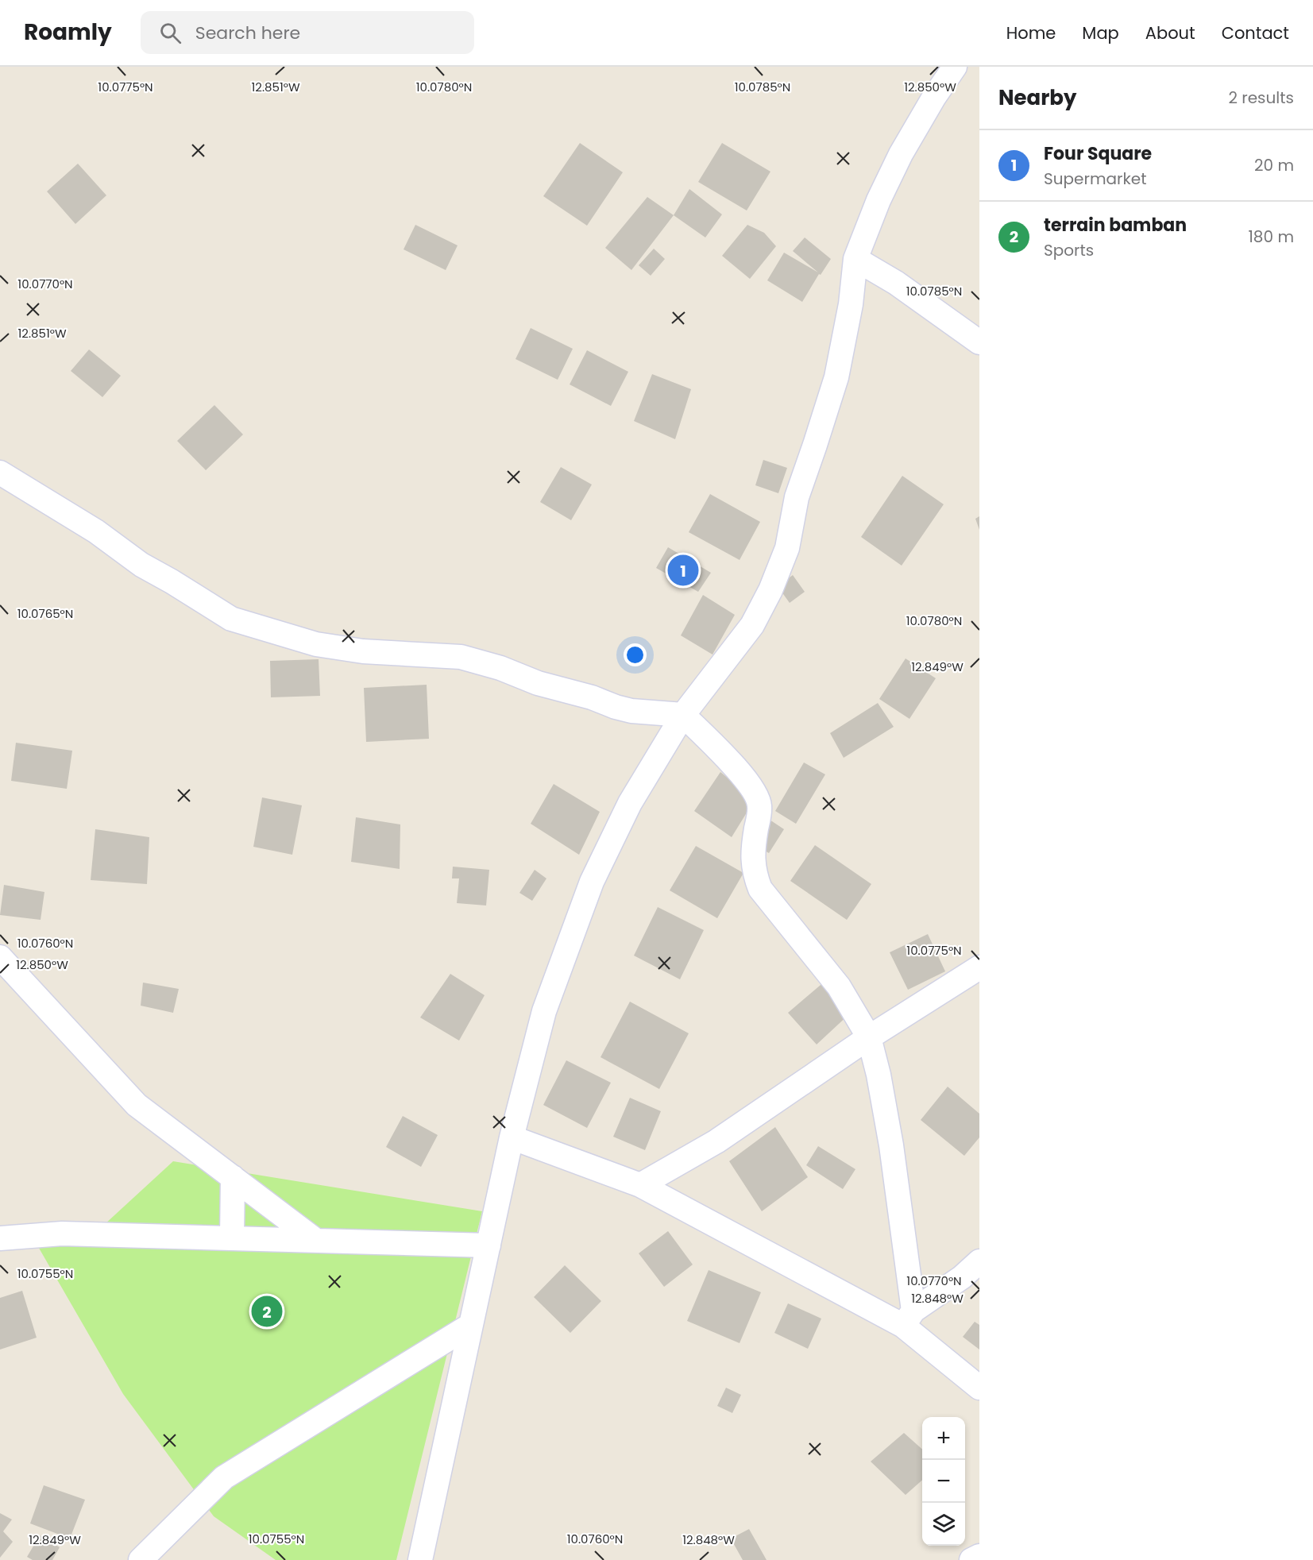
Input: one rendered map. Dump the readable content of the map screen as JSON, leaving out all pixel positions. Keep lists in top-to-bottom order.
{
  "page": {
    "header": "Roamly",
    "search": "Search here",
    "nav": [
      "Home",
      "Map",
      "About",
      "Contact"
    ],
    "heading": ["Nearby", "2 results"],
    "list": [
      {
        "mark": "1",
        "name": "Four Square",
        "note": "Supermarket",
        "value": "20 m"
      },
      {
        "mark": "2",
        "name": "terrain bamban",
        "note": "Sports",
        "value": "180 m"
      }
    ],
    "pins": ["1", "2"],
    "map_buttons": ["+", "−"]
  },
  "coordinates": [
    "12.851°W",
    "12.850°W",
    "10.0785°N",
    "10.0775°N",
    "10.0780°N",
    "10.0770°N",
    "10.0765°N",
    "12.849°W",
    "10.0760°N",
    "10.0755°N",
    "12.848°W"
  ]
}
